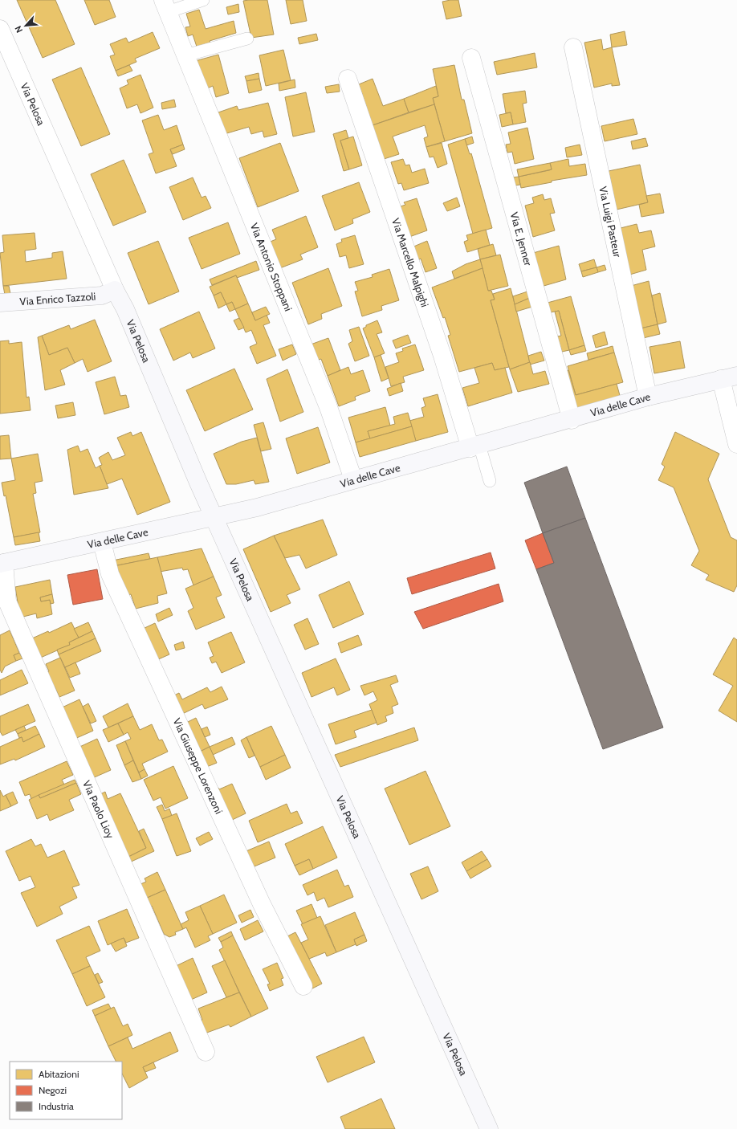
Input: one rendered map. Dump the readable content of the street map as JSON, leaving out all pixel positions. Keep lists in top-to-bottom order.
{
  "streets": {
    "street": [
      "Via Pelosa",
      "Via Luigi Pasteur",
      "Via E. Jenner",
      "Via Marcello Malpighi",
      "Via Antonio Stoppani",
      "Via Enrico Tazzoli",
      "Via delle Cave",
      "Via Giuseppe Lorenzoni",
      "Via Paolo Lioy"
    ]
  },
  "crossings": [
    ["Via Pelosa", "Via Enrico Tazzoli"],
    ["Via Pelosa", "Via delle Cave"],
    ["Via Luigi Pasteur", "Via delle Cave"],
    ["Via E. Jenner", "Via delle Cave"],
    ["Via Marcello Malpighi", "Via delle Cave"],
    ["Via Antonio Stoppani", "Via delle Cave"],
    ["Via delle Cave", "Via Giuseppe Lorenzoni"],
    ["Via delle Cave", "Via Paolo Lioy"]
  ],
  "legend": ["Abitazioni", "Negozi", "Industria"],
  "north": "bottom left"
}
